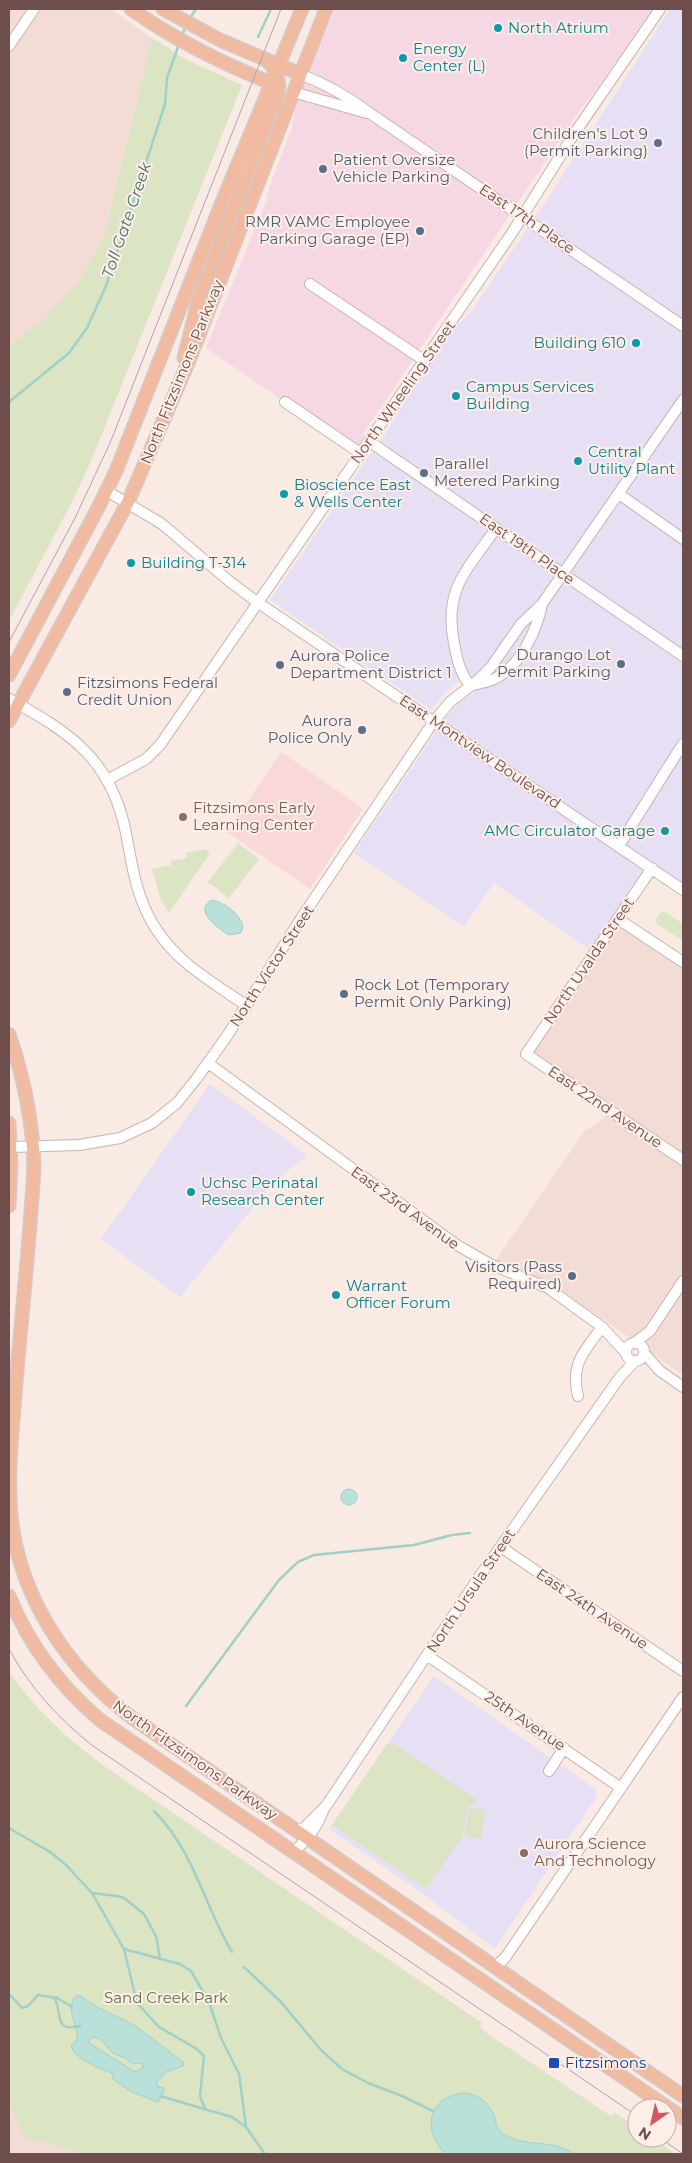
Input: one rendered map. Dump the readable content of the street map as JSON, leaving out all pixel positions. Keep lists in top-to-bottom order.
{
  "streets": {
    "main road": ["East 17th Place", "North Fitzsimons Parkway"],
    "street": [
      "North Wheeling Street",
      "East 19th Place",
      "East Montview Boulevard",
      "North Uvalda Street",
      "North Victor Street",
      "East 22nd Avenue",
      "East 23rd Avenue",
      "North Ursula Street",
      "East 24th Avenue",
      "25th Avenue"
    ]
  },
  "crossings": [
    ["East 17th Place", "North Fitzsimons Parkway"],
    ["East 17th Place", "North Wheeling Street"],
    ["North Fitzsimons Parkway", "East Montview Boulevard"],
    ["North Fitzsimons Parkway", "North Victor Street"],
    ["North Fitzsimons Parkway", "North Ursula Street"],
    ["North Wheeling Street", "East 19th Place"],
    ["North Wheeling Street", "East Montview Boulevard"],
    ["East 19th Place", "North Victor Street"],
    ["East Montview Boulevard", "North Uvalda Street"],
    ["East Montview Boulevard", "North Victor Street"],
    ["North Uvalda Street", "East 22nd Avenue"],
    ["North Victor Street", "East 23rd Avenue"],
    ["East 23rd Avenue", "North Ursula Street"],
    ["North Ursula Street", "East 24th Avenue"],
    ["North Ursula Street", "25th Avenue"]
  ],
  "water": ["Toll Gate Creek"],
  "parks": ["Sand Creek Park"],
  "places": {
    "other": [
      "North Atrium",
      "Energy Center (L)",
      "Children's Lot 9 (Permit Parking)",
      "Patient Oversize Vehicle Parking",
      "RMR VAMC Employee Parking Garage (EP)",
      "Building 610",
      "Campus Services Building",
      "Central Utility Plant",
      "Parallel Metered Parking",
      "Bioscience East & Wells Center",
      "Building T-314",
      "Durango Lot Permit Parking",
      "Aurora Police Department District 1",
      "Fitzsimons Federal Credit Union",
      "Aurora Police Only",
      "Fitzsimons Early Learning Center",
      "AMC Circulator Garage",
      "Rock Lot (Temporary Permit Only Parking)",
      "Uchsc Perinatal Research Center",
      "Visitors (Pass Required)",
      "Warrant Officer Forum",
      "Aurora Science And Technology"
    ],
    "transit": ["Fitzsimons"]
  },
  "north": "bottom left"
}
